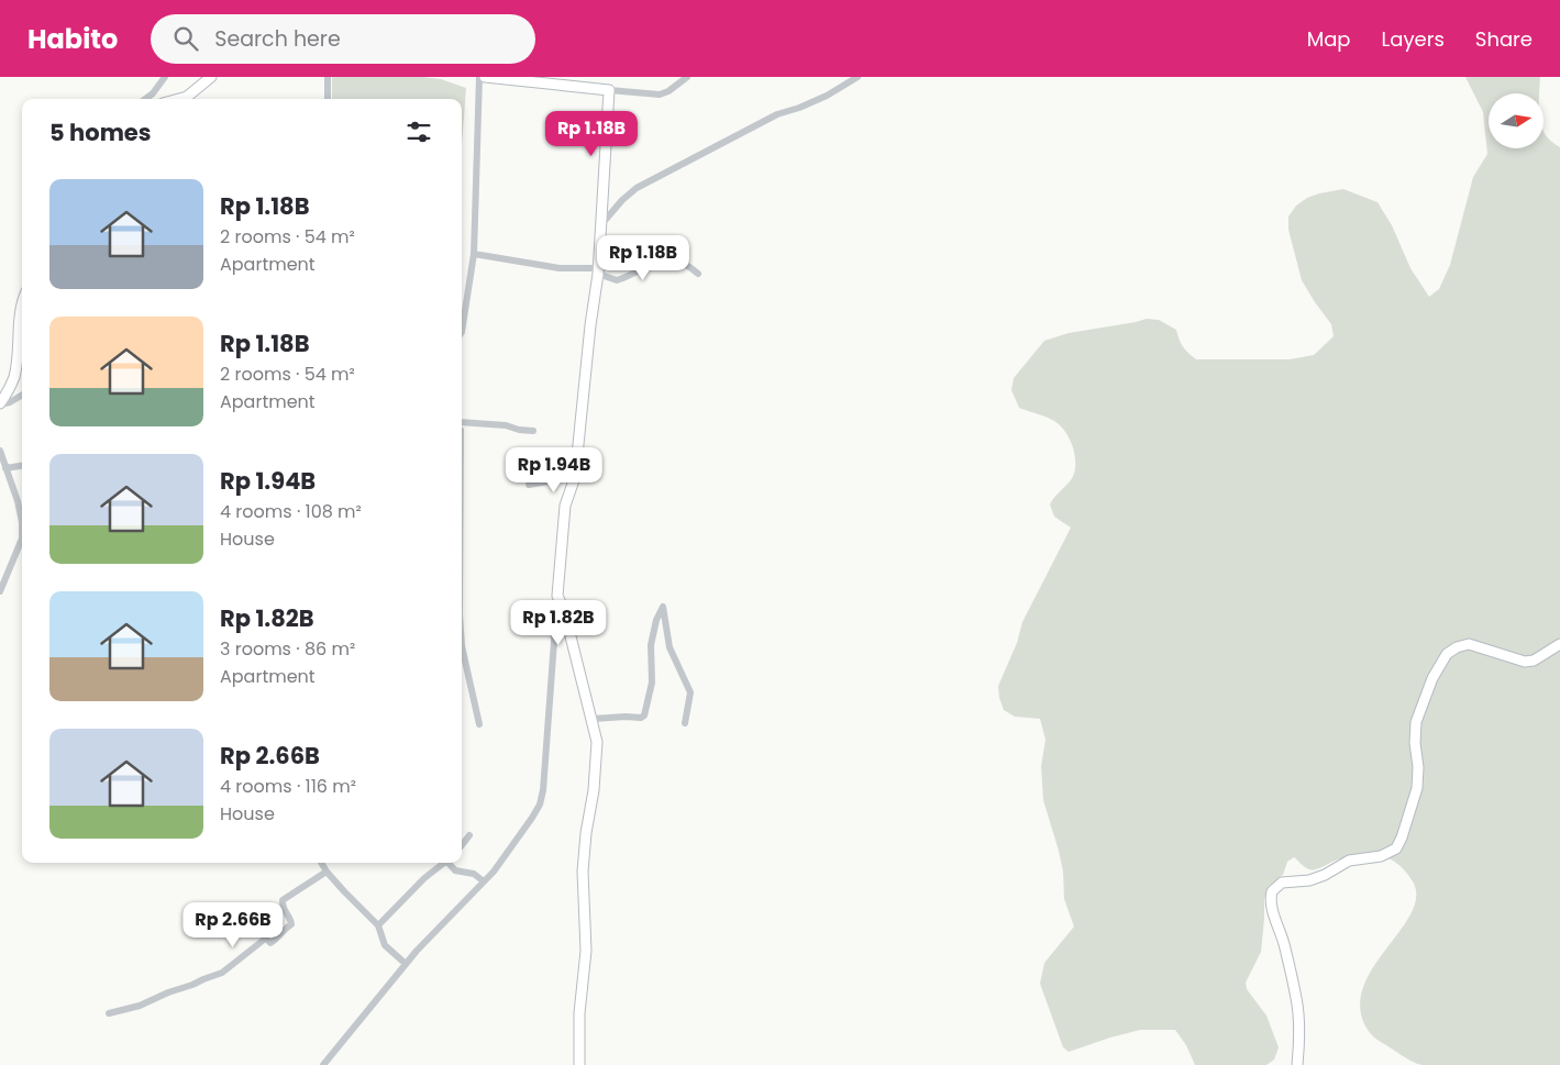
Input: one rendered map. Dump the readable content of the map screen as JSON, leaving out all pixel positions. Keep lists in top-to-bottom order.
{
  "north": "right",
  "page": {
    "header": "Habito",
    "search": "Search here",
    "nav": ["Map", "Layers", "Share"],
    "heading": "5 homes",
    "price": [
      "Rp 1.18B",
      "Rp 1.18B",
      "Rp 1.94B",
      "Rp 1.82B",
      "Rp 2.66B"
    ],
    "list": [
      {
        "name": "Rp 1.18B",
        "note": "2 rooms · 54 m² · Apartment"
      },
      {
        "name": "Rp 1.18B",
        "note": "2 rooms · 54 m² · Apartment"
      },
      {
        "name": "Rp 1.94B",
        "note": "4 rooms · 108 m² · House"
      },
      {
        "name": "Rp 1.82B",
        "note": "3 rooms · 86 m² · Apartment"
      },
      {
        "name": "Rp 2.66B",
        "note": "4 rooms · 116 m² · House"
      }
    ]
  }
}
